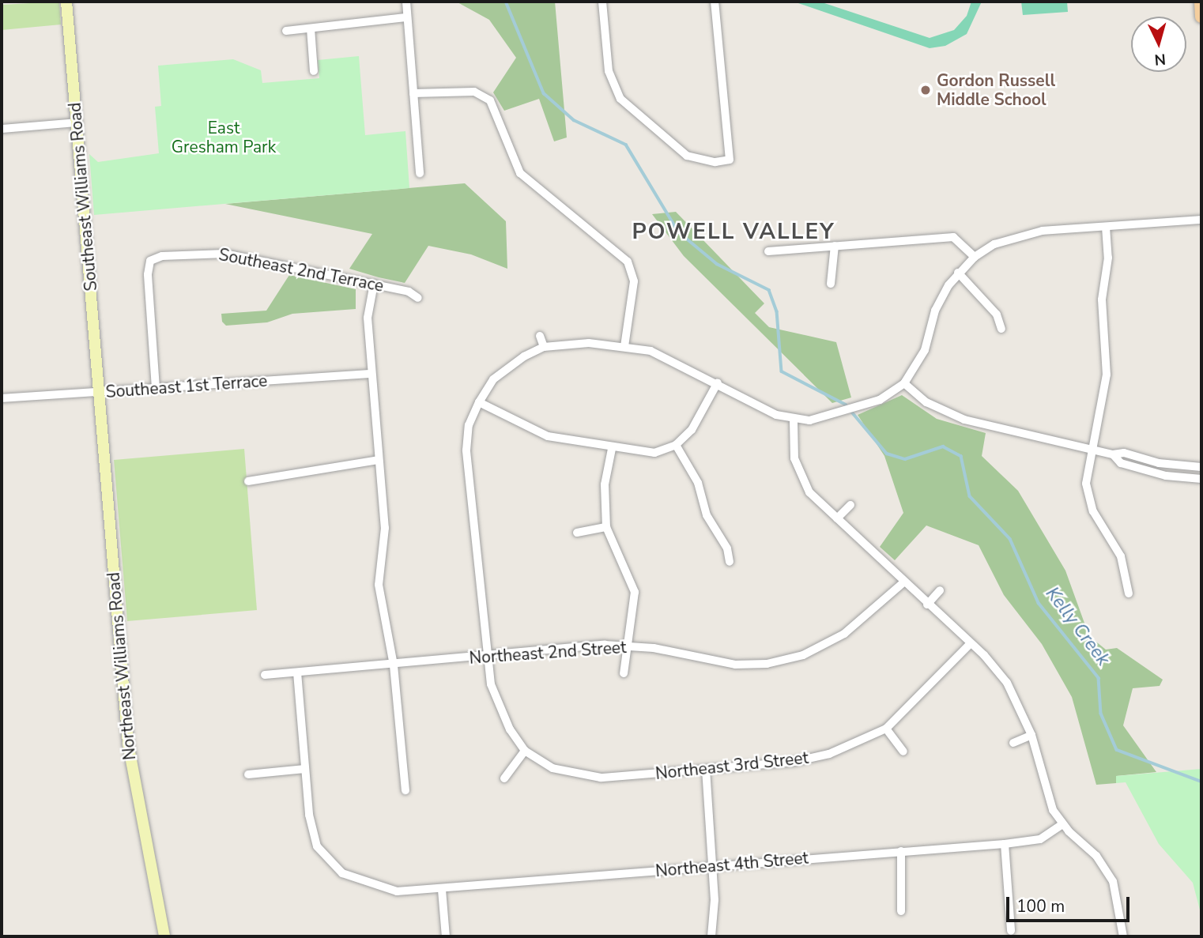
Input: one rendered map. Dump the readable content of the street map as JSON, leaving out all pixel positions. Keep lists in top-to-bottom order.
{
  "streets": {
    "street": [
      "Southeast Williams Road",
      "Southeast 2nd Terrace",
      "Southeast 1st Terrace",
      "Northeast 2nd Street",
      "Northeast Williams Road",
      "Northeast 3rd Street",
      "Northeast 4th Street"
    ]
  },
  "crossings": [
    ["Southeast Williams Road", "Southeast 1st Terrace"],
    ["Southeast Williams Road", "Northeast Williams Road"],
    ["Southeast 2nd Terrace", "Southeast 1st Terrace"],
    ["Southeast 1st Terrace", "Northeast Williams Road"],
    ["Northeast 2nd Street", "Northeast 3rd Street"],
    ["Northeast 2nd Street", "Northeast 4th Street"]
  ],
  "districts": ["POWELL VALLEY"],
  "water": ["Kelly Creek"],
  "parks": ["East Gresham Park"],
  "places": ["Gordon Russell Middle School"],
  "scale_bar": "100 m",
  "north": "bottom"
}
